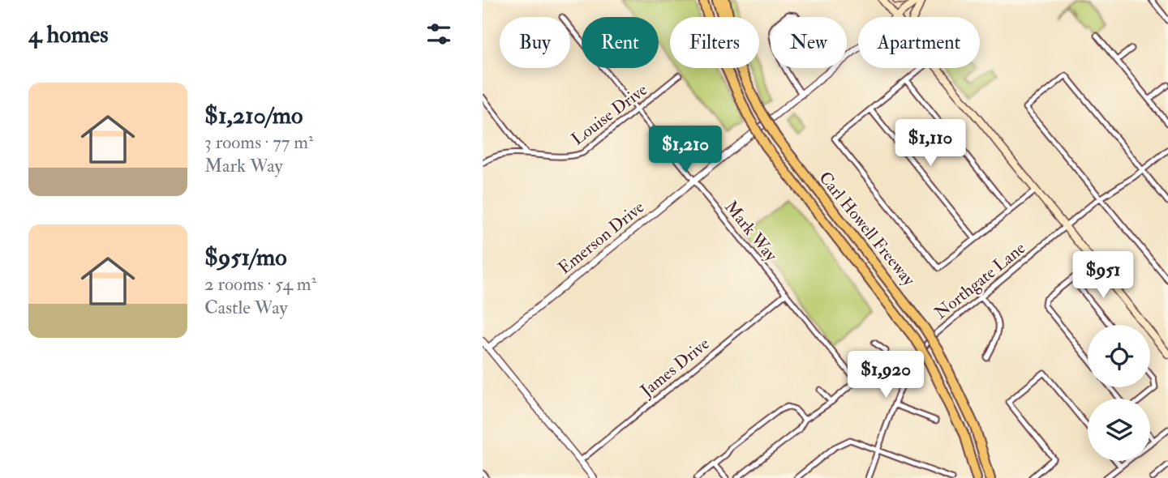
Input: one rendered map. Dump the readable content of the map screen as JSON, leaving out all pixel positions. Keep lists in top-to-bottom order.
{
  "streets": {
    "highway": ["Carl Howell Freeway"],
    "street": [
      "Louise Drive",
      "Mark Way",
      "Emerson Drive",
      "Northgate Lane",
      "James Drive"
    ]
  },
  "crossings": [
    ["Louise Drive", "Mark Way"],
    ["Mark Way", "Emerson Drive"],
    ["Mark Way", "James Drive"]
  ],
  "page": {
    "heading": "4 homes",
    "chip": [
      "Buy",
      "Rent",
      "Filters",
      "New",
      "Apartment"
    ],
    "list": [
      {
        "name": "$1,210/mo",
        "note": "3 rooms · 77 m² · Mark Way"
      },
      {
        "name": "$951/mo",
        "note": "2 rooms · 54 m² · Castle Way"
      }
    ],
    "price": [
      "$1,110",
      "$1,210",
      "$951",
      "$1,920"
    ]
  }
}
